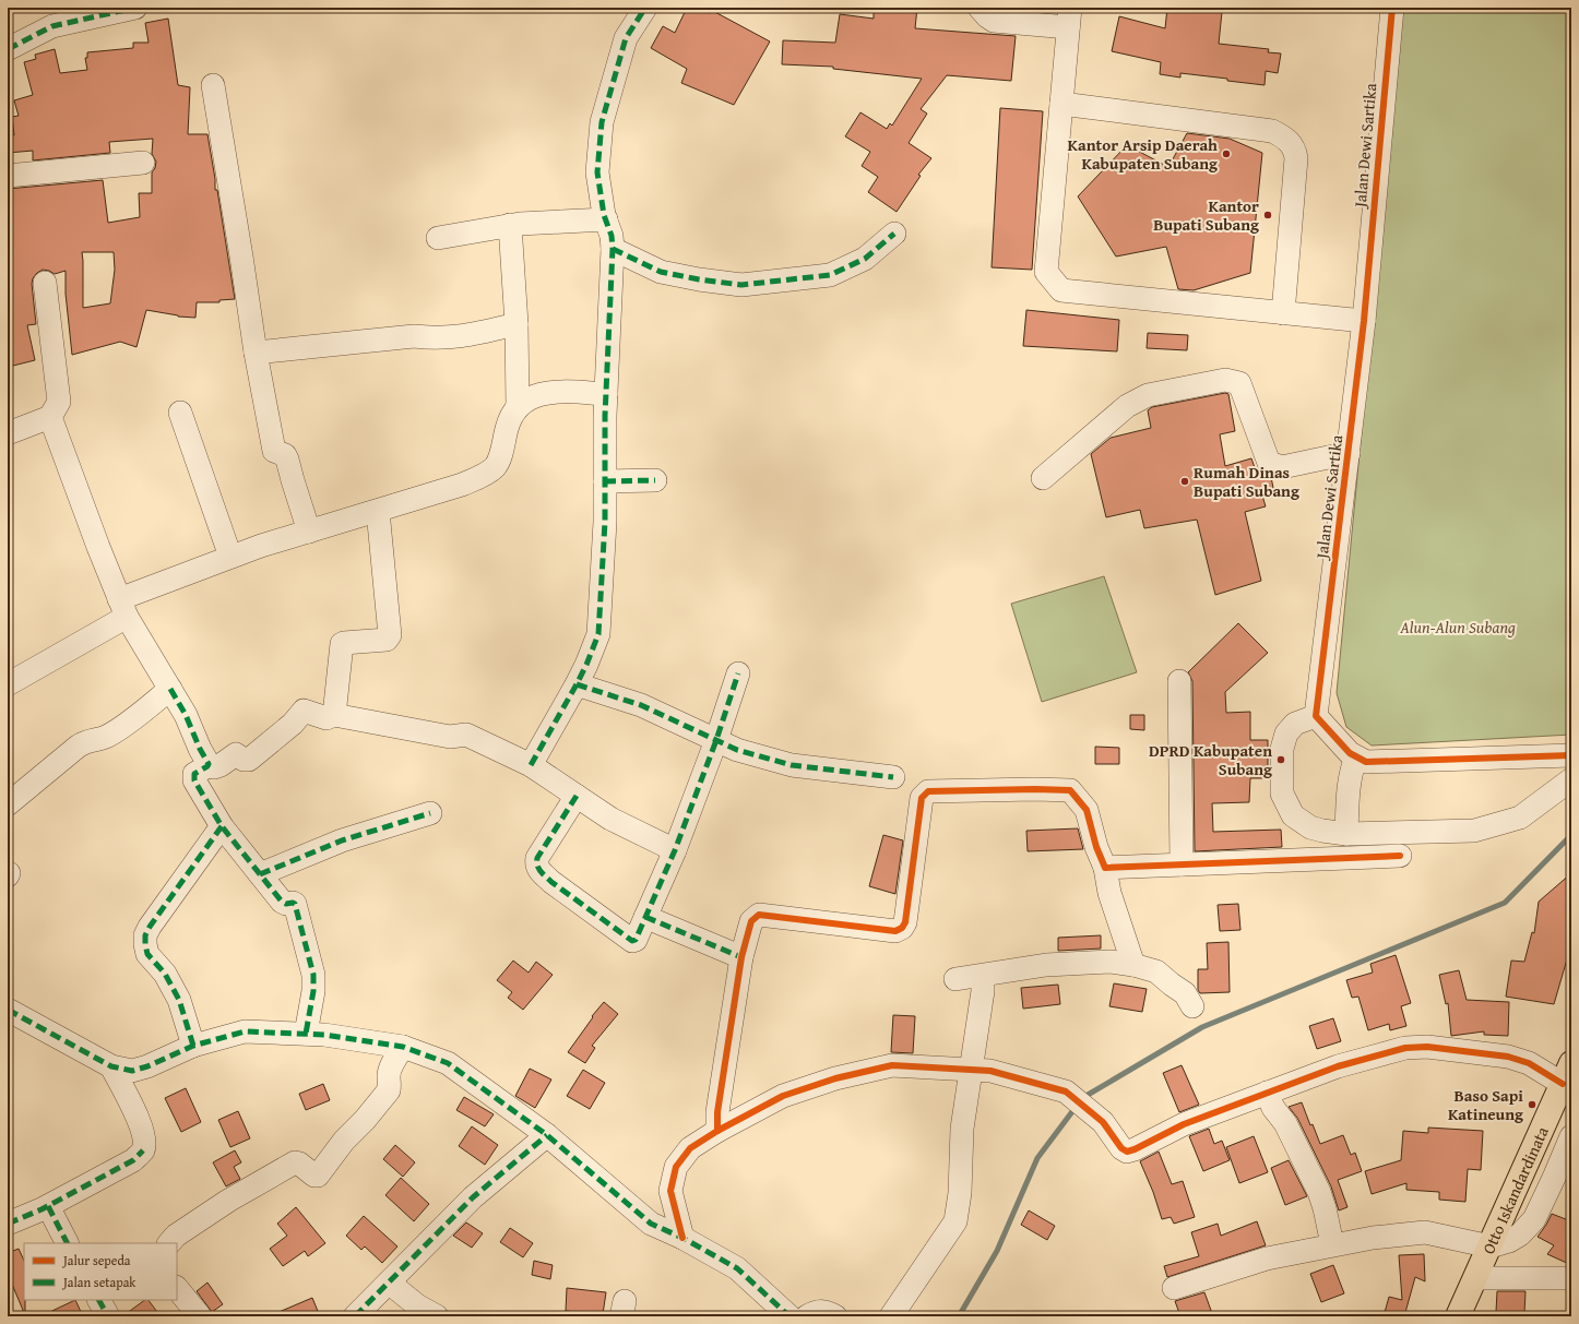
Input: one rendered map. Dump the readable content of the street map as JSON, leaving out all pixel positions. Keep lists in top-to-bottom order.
{
  "streets": {
    "main road": ["Otto Iskandardinata"],
    "street": ["Jalan Dewi Sartika"]
  },
  "parks": ["Alun-Alun Subang"],
  "places": [
    "Kantor Arsip Daerah Kabupaten Subang",
    "Kantor Bupati Subang",
    "Rumah Dinas Bupati Subang",
    "DPRD Kabupaten Subang",
    "Baso Sapi Katineung"
  ],
  "legend": ["Jalur sepeda", "Jalan setapak"]
}
